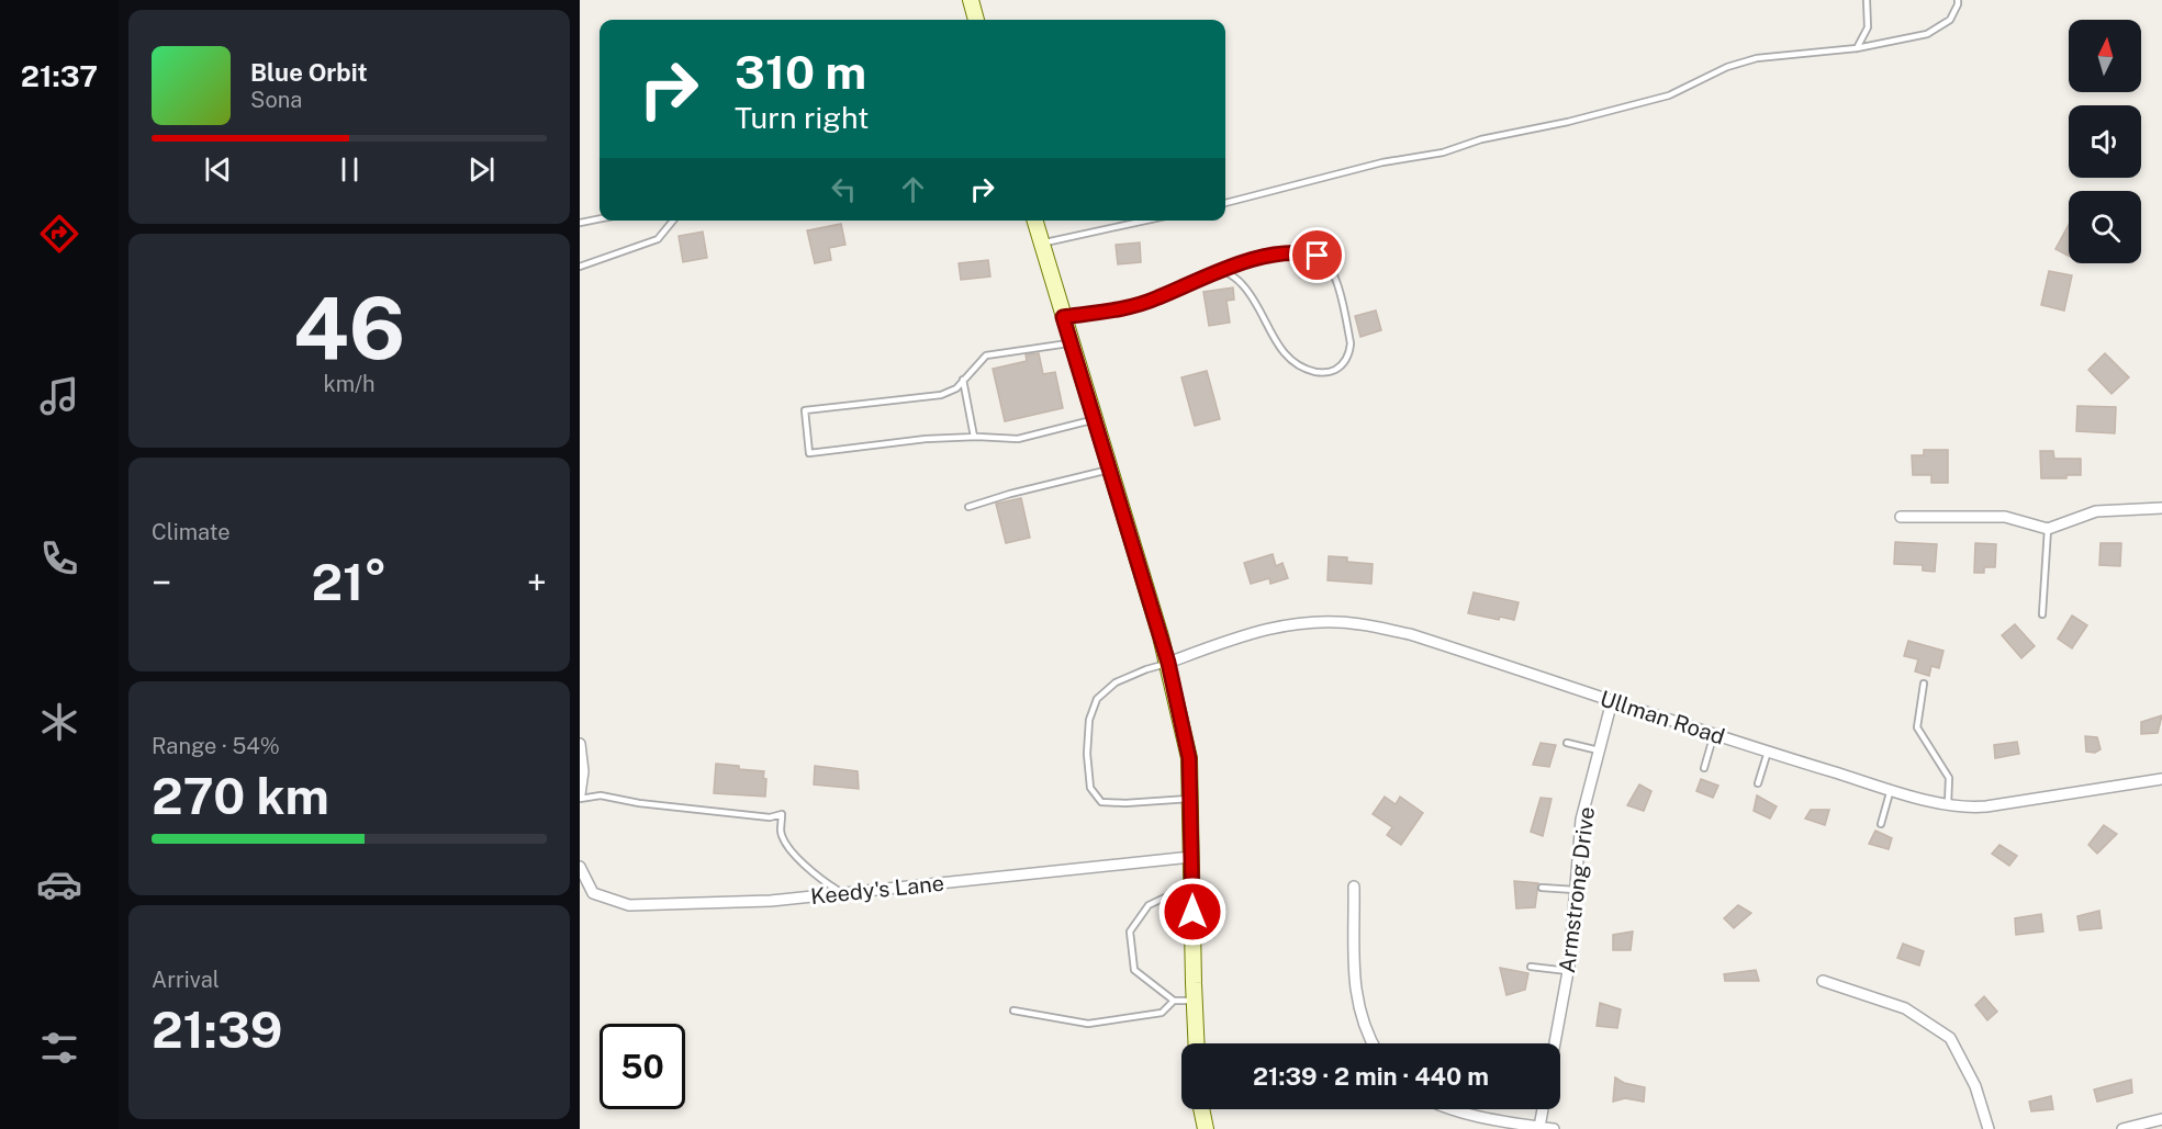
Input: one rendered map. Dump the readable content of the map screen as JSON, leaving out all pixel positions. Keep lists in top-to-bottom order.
{
  "streets": {
    "street": ["Ullman Road", "Keedy's Lane", "Armstrong Drive"]
  },
  "crossings": [
    ["Ullman Road", "Armstrong Drive"]
  ],
  "north": "top",
  "page": {
    "tabs": "21:37",
    "turn": ["310 m", "Turn right"],
    "song": ["Blue Orbit", "Sona"],
    "tile": [
      ["46", "km/h"],
      "Climate",
      ["Range · 54%", "270 km"],
      ["Arrival", "21:39"]
    ],
    "heat": ["−", "21°", "+"],
    "limit": "50",
    "trip": "21:39 · 2 min · 440 m"
  }
}
